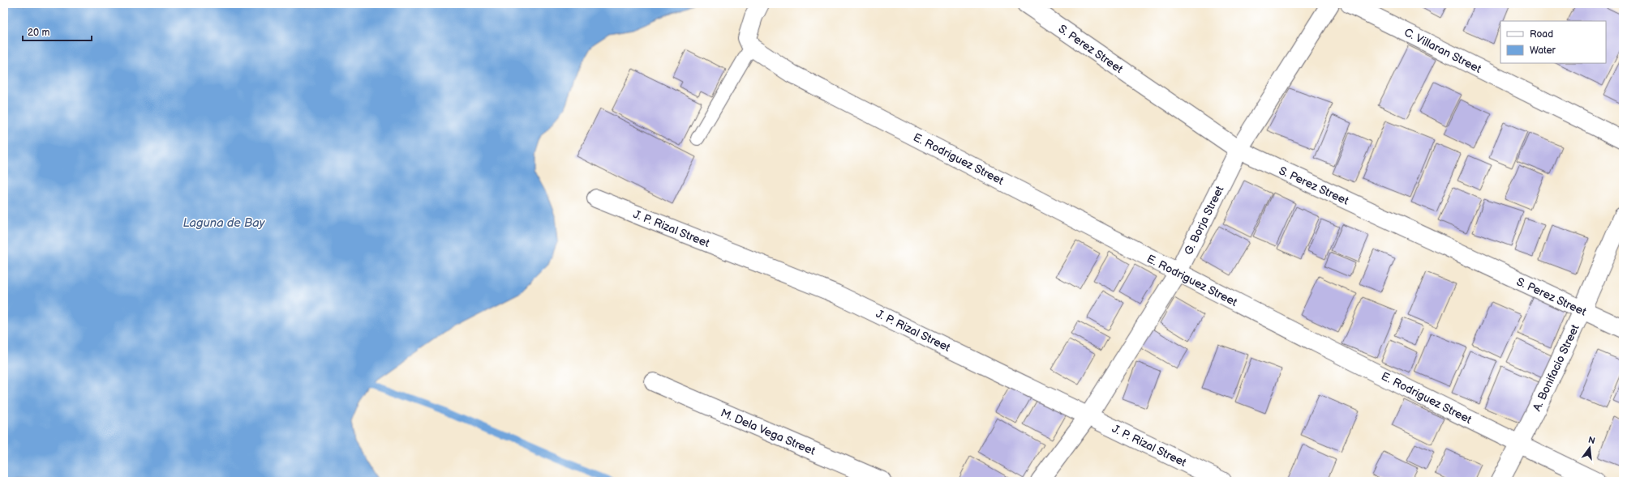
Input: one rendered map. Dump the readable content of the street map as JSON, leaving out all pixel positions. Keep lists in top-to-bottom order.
{
  "streets": {
    "street": [
      "S. Perez Street",
      "C. Villaran Street",
      "E. Rodriguez Street",
      "G. Borja Street",
      "J. P. Rizal Street",
      "A. Bonifacio Street",
      "M. Dela Vega Street"
    ]
  },
  "crossings": [
    ["S. Perez Street", "G. Borja Street"],
    ["S. Perez Street", "A. Bonifacio Street"],
    ["E. Rodriguez Street", "G. Borja Street"],
    ["E. Rodriguez Street", "A. Bonifacio Street"],
    ["G. Borja Street", "J. P. Rizal Street"]
  ],
  "water": ["Laguna de Bay"],
  "legend": ["Road", "Water"],
  "scale_bar": "20 m",
  "north": "top"
}
